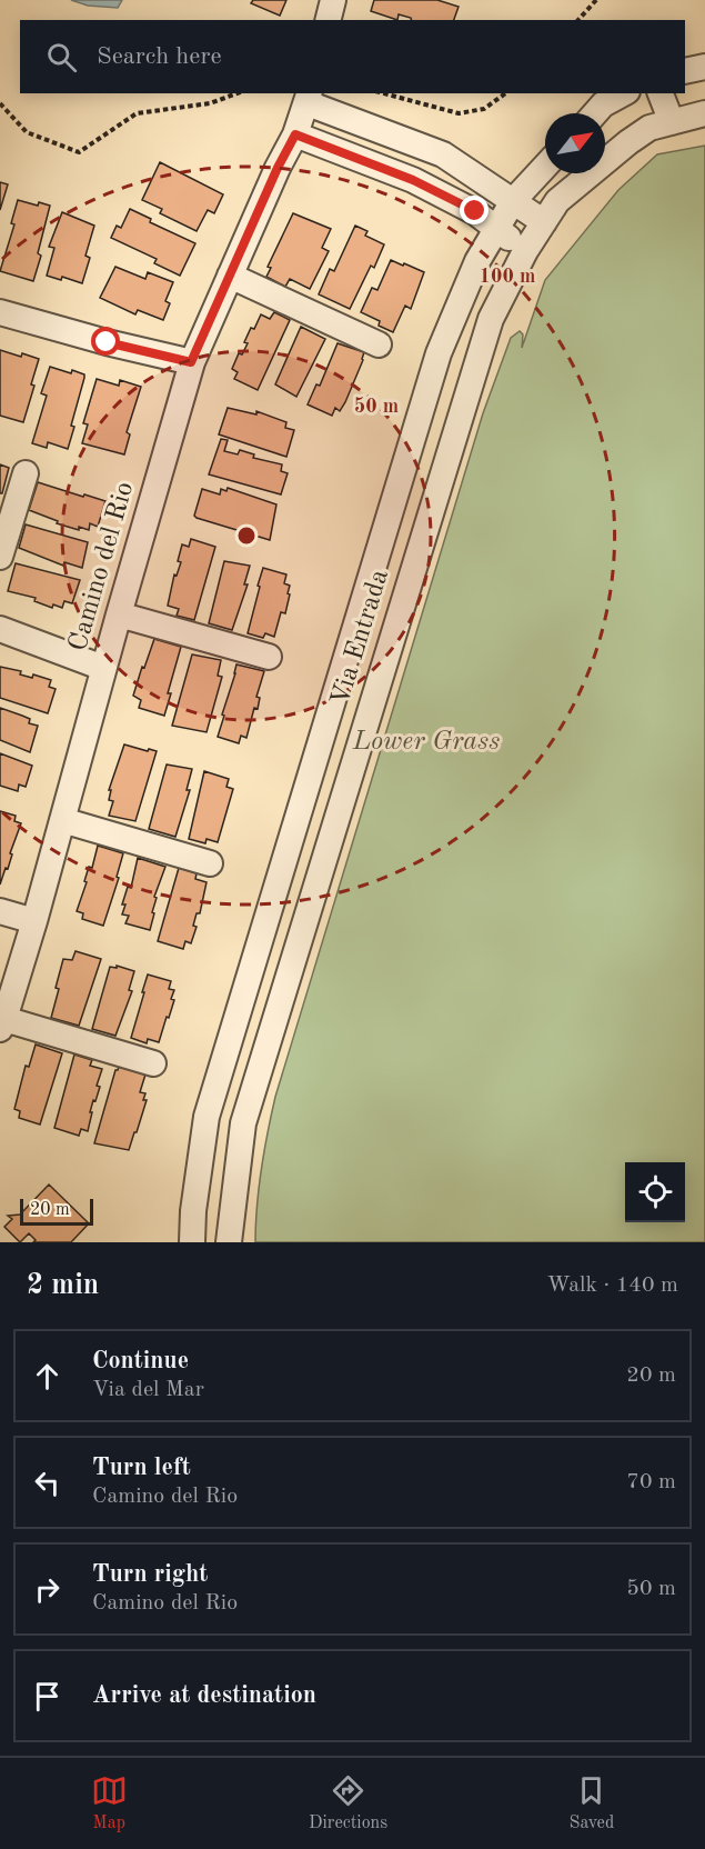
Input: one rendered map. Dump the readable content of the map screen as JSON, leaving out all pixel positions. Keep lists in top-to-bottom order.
{
  "streets": {
    "street": ["Camino del Rio", "Via Entrada"]
  },
  "crossings": [
    ["Camino del Rio", "Via Entrada"]
  ],
  "parks": ["Lower Grass"],
  "scale_bar": "20 m",
  "north": "top right",
  "page": {
    "search": "Search here",
    "scale": "20 m",
    "heading": ["2 min", "Walk · 140 m"],
    "list": [
      ["Continue", "Via del Mar", "20 m"],
      ["Turn left", "Camino del Rio", "70 m"],
      ["Turn right", "Camino del Rio", "50 m"],
      "Arrive at destination"
    ],
    "nav": ["Map", "Directions", "Saved"]
  },
  "rings": ["100 m", "50 m"]
}
